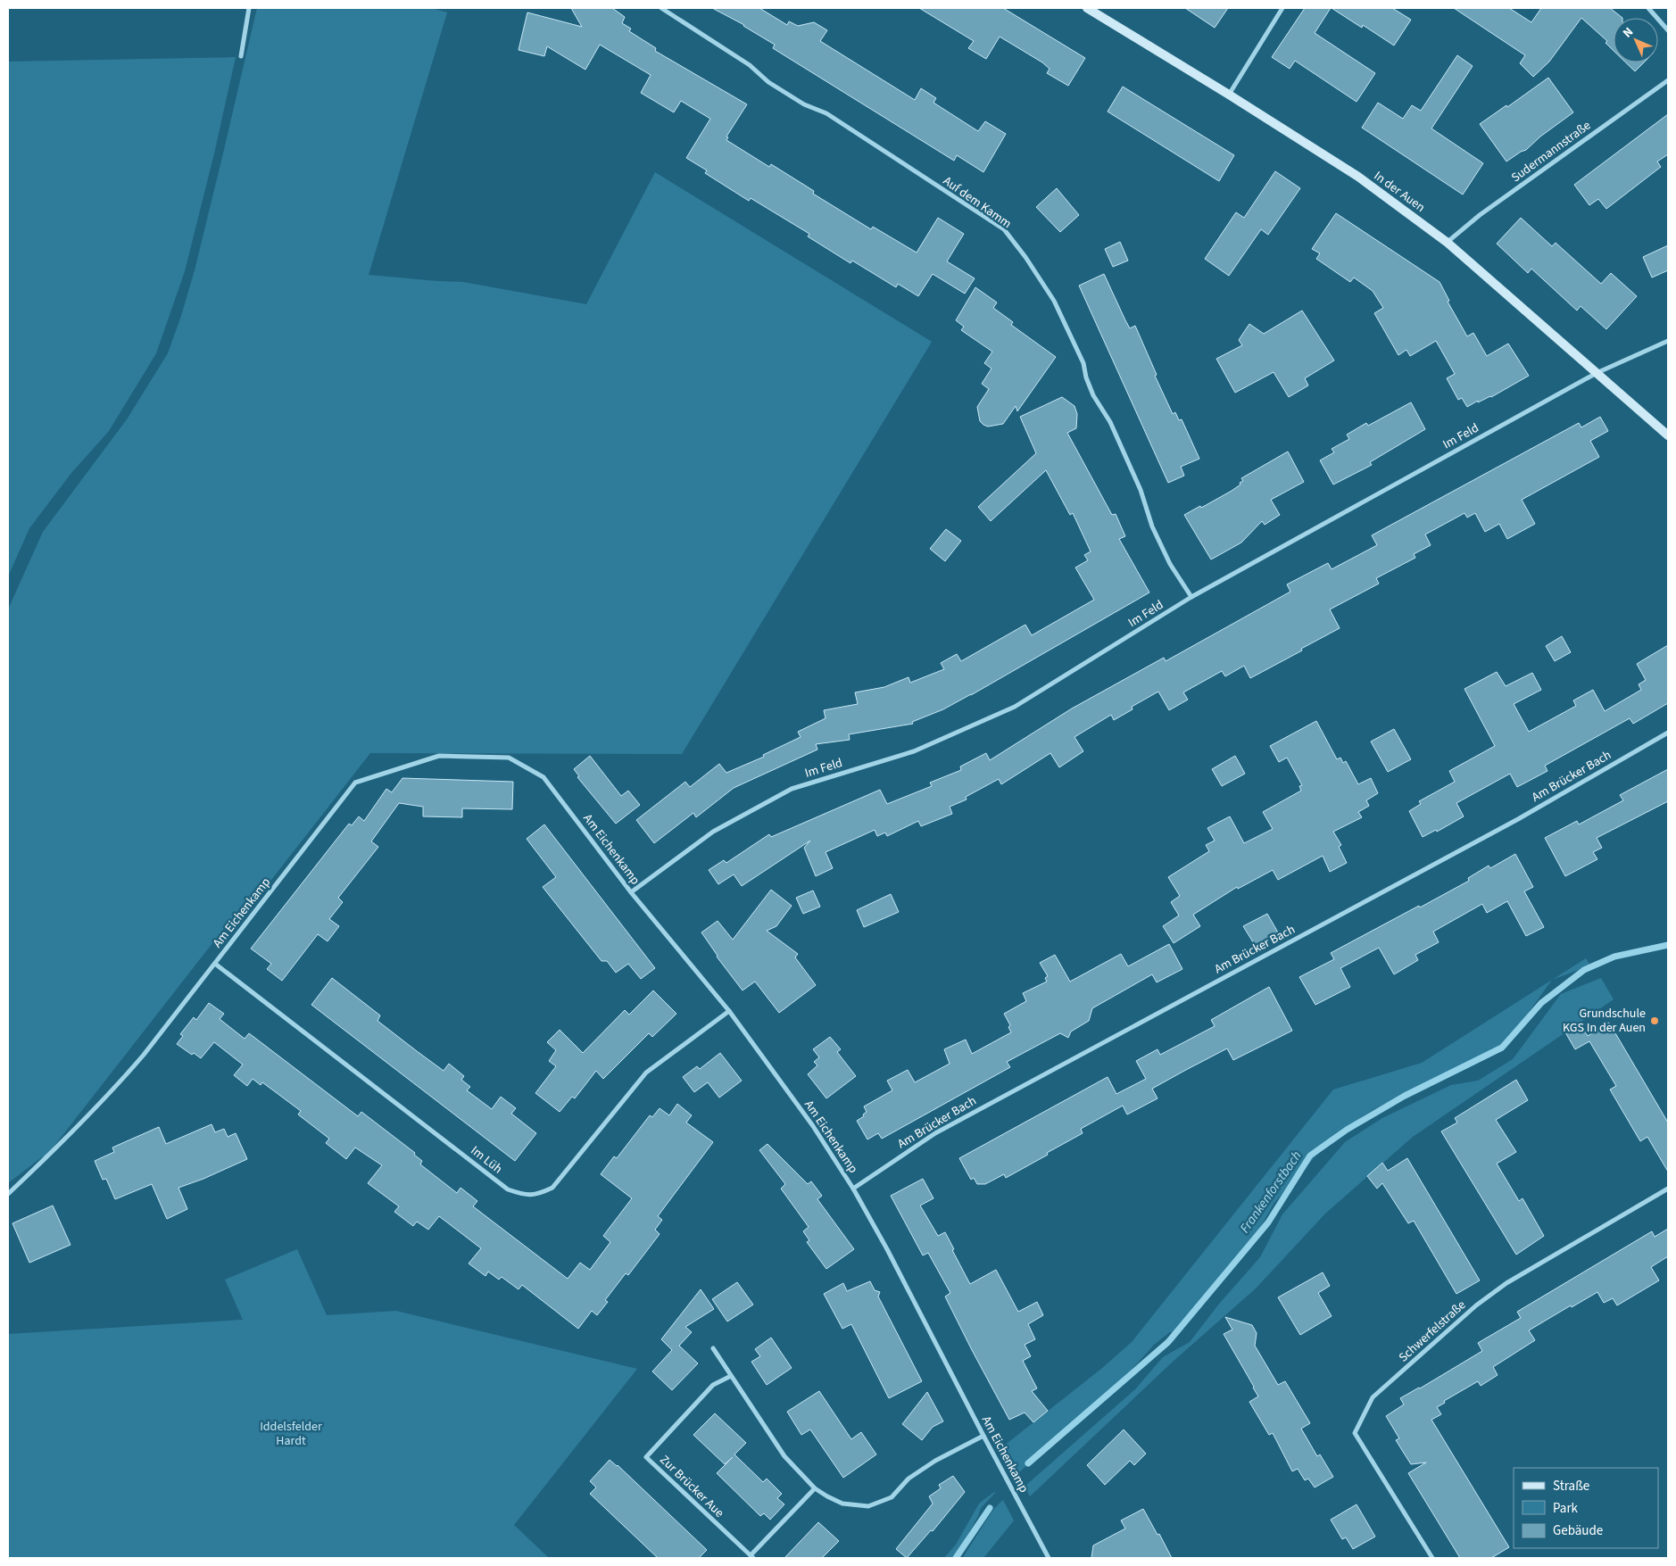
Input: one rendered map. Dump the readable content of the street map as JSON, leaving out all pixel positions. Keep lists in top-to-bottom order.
{
  "streets": {
    "street": [
      "Sudermannstraße",
      "In der Auen",
      "Auf dem Kamm",
      "Im Feld",
      "Am Brücker Bach",
      "Am Eichenkamp",
      "Im Lüh",
      "Schwerfelstraße",
      "Zur Brücker Aue"
    ]
  },
  "crossings": [
    ["Sudermannstraße", "In der Auen"],
    ["In der Auen", "Im Feld"],
    ["Auf dem Kamm", "Im Feld"],
    ["Im Feld", "Am Eichenkamp"],
    ["Am Brücker Bach", "Am Eichenkamp"],
    ["Am Eichenkamp", "Im Lüh"]
  ],
  "water": ["Frankenforstbach"],
  "parks": ["Iddelsfelder Hardt"],
  "places": ["Grundschule KGS In der Auen"],
  "legend": ["Straße", "Park", "Gebäude"],
  "north": "top left"
}
